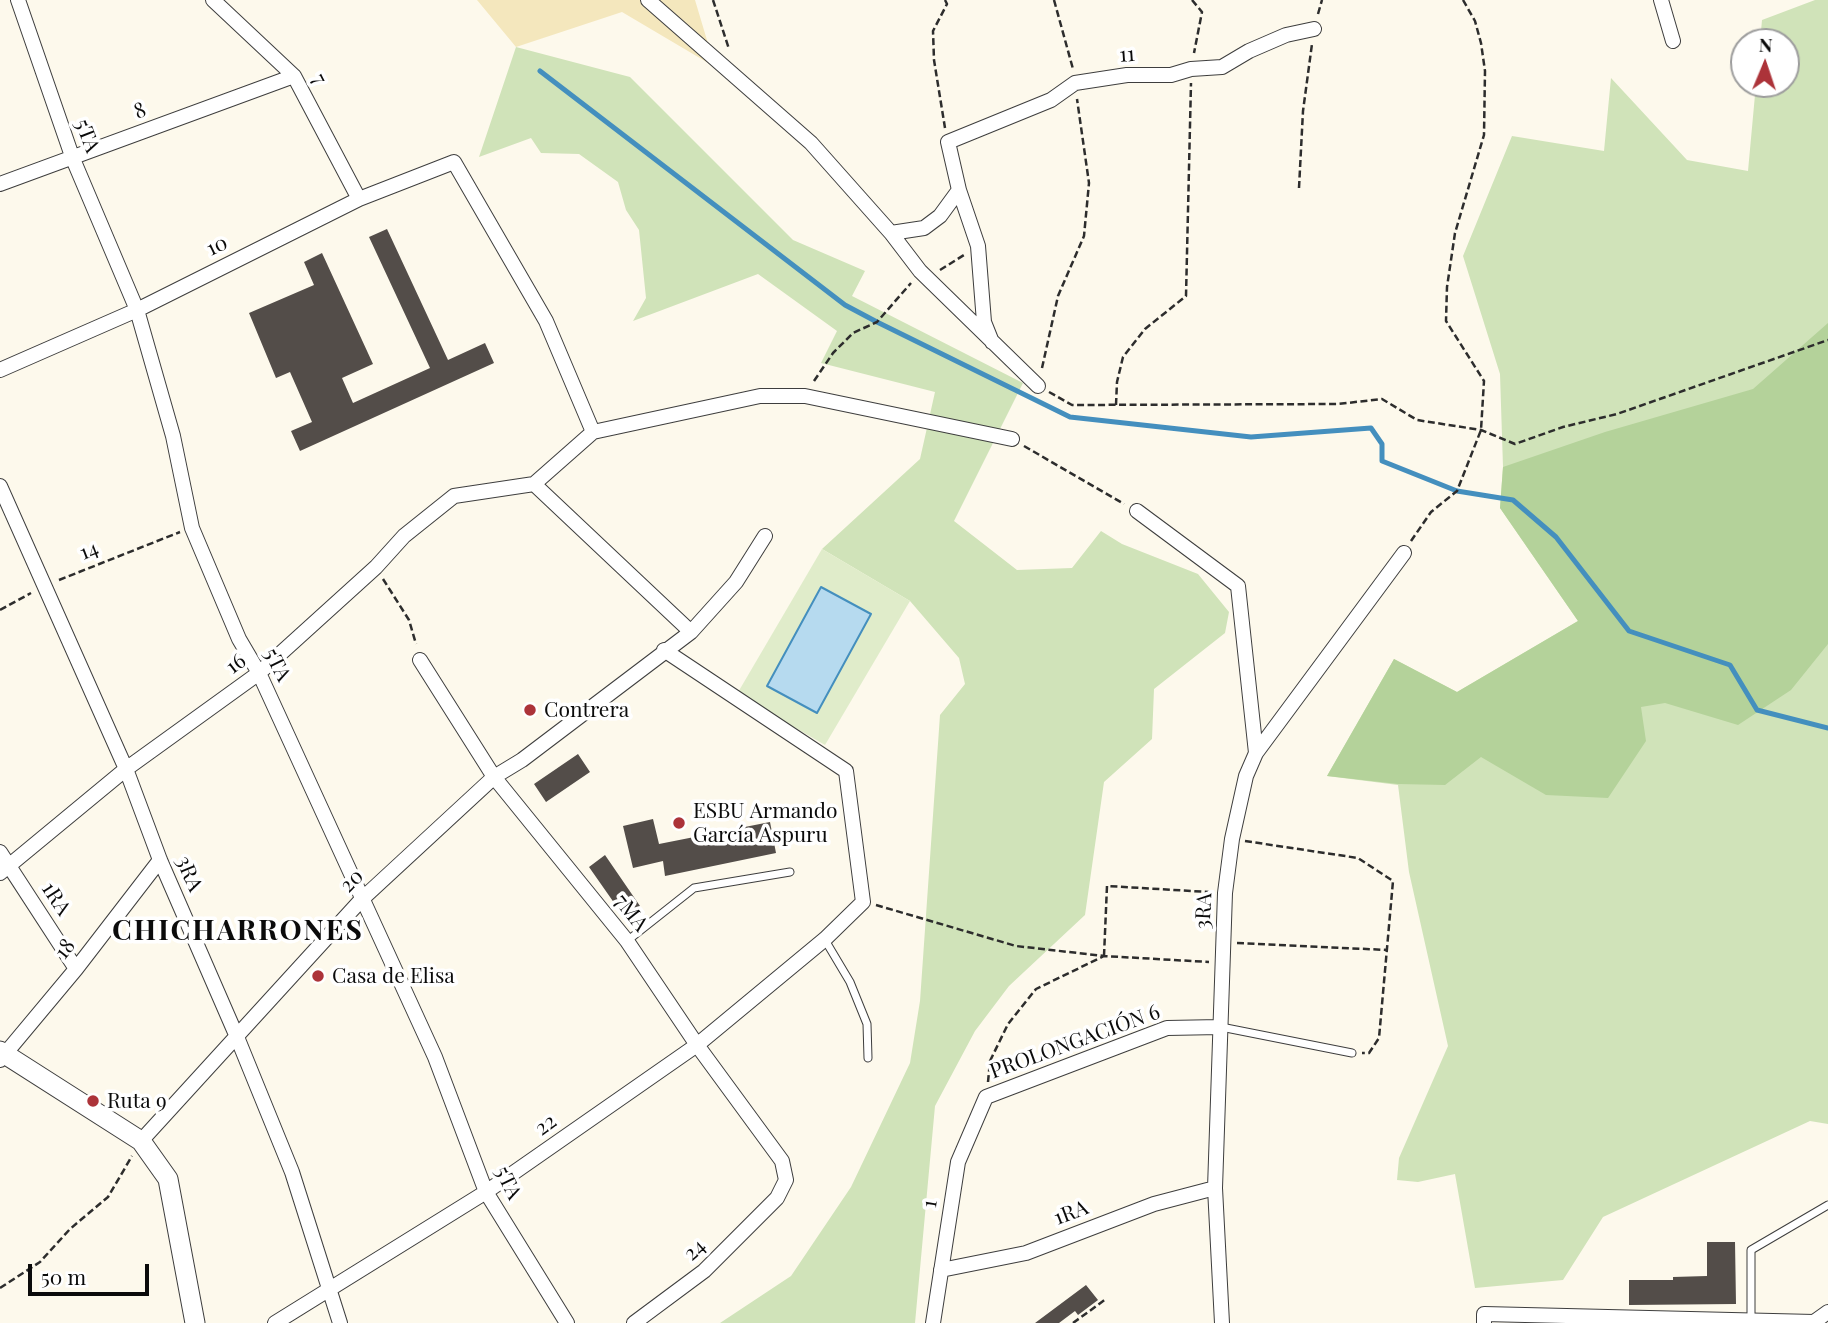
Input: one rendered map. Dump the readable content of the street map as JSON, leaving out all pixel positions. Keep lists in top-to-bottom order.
{
  "streets": {
    "street": [
      "11",
      "7",
      "8",
      "5TA",
      "10",
      "16",
      "3RA",
      "20",
      "1RA",
      "7MA",
      "18",
      "PROLONGACIÓN 6",
      "22",
      "1",
      "24"
    ],
    "path": ["14"]
  },
  "crossings": [
    ["7", "8"],
    ["7", "10"],
    ["8", "5TA"],
    ["5TA", "10"],
    ["5TA", "14"],
    ["5TA", "16"],
    ["5TA", "20"],
    ["5TA", "22"],
    ["14", "3RA"],
    ["16", "3RA"],
    ["16", "1RA"],
    ["3RA", "20"],
    ["3RA", "1RA"],
    ["3RA", "18"],
    ["3RA", "PROLONGACIÓN 6"],
    ["3RA", "22"],
    ["20", "7MA"],
    ["1RA", "18"],
    ["1RA", "1"],
    ["7MA", "22"],
    ["7MA", "24"],
    ["PROLONGACIÓN 6", "1"]
  ],
  "districts": ["CHICHARRONES"],
  "places": [
    "Contrera",
    "ESBU Armando García Aspuru",
    "Casa de Elisa",
    "Ruta 9"
  ],
  "scale_bar": "50 m",
  "north": "top"
}
